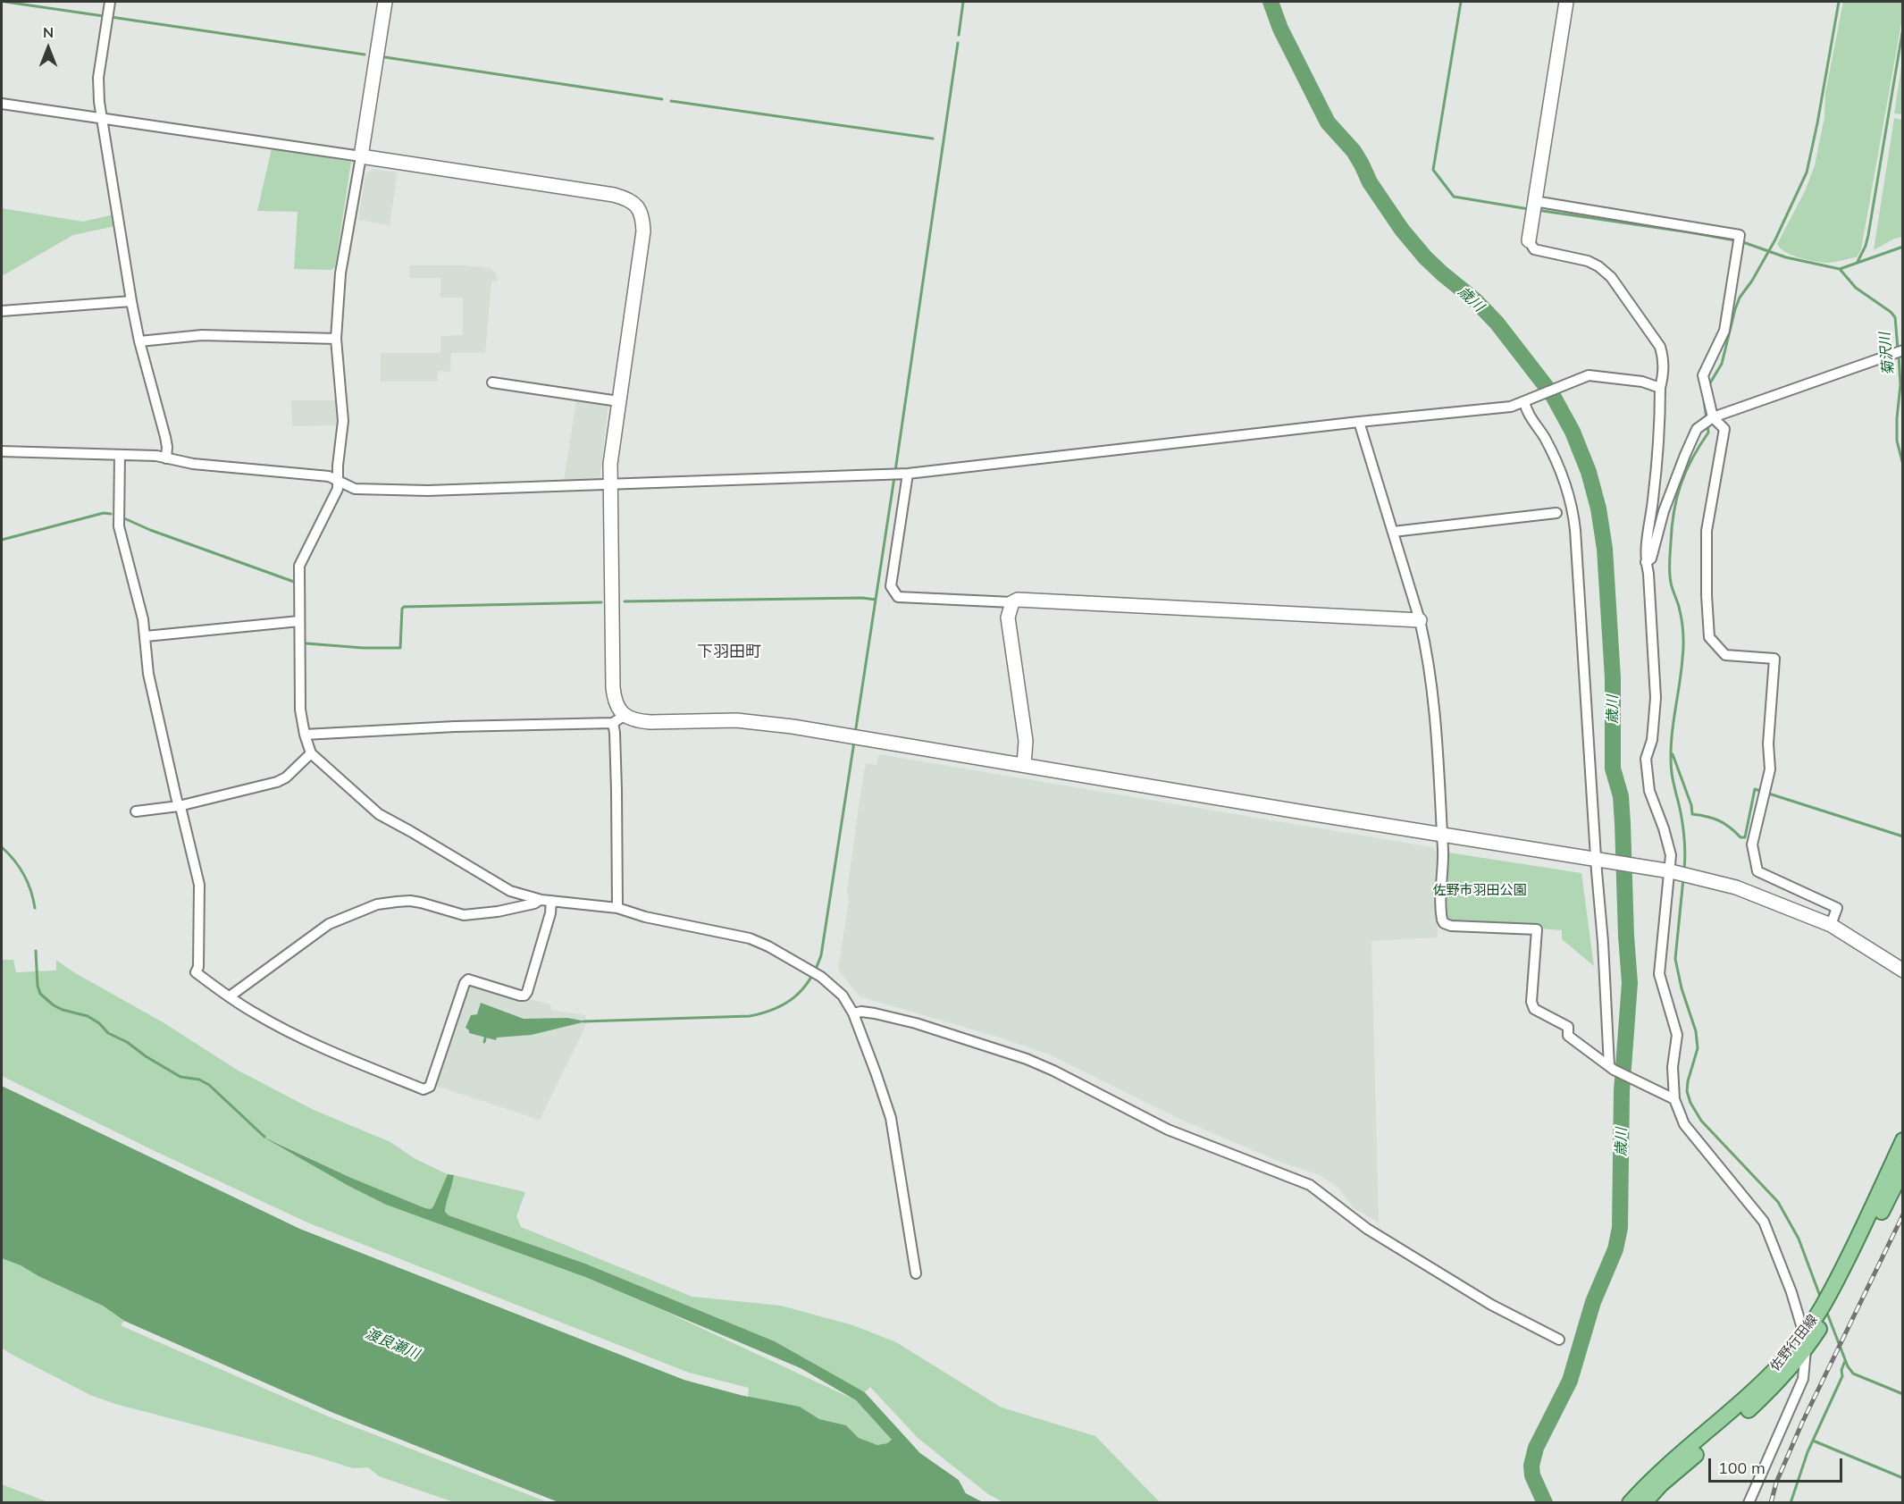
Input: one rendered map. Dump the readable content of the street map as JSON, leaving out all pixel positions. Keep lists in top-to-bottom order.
{
  "streets": {
    "main road": ["佐野行田線"]
  },
  "districts": ["下羽田町"],
  "water": ["歳川", "菊沢川", "渡良瀬川"],
  "parks": ["佐野市羽田公園"],
  "scale_bar": "100 m",
  "north": "top"
}
